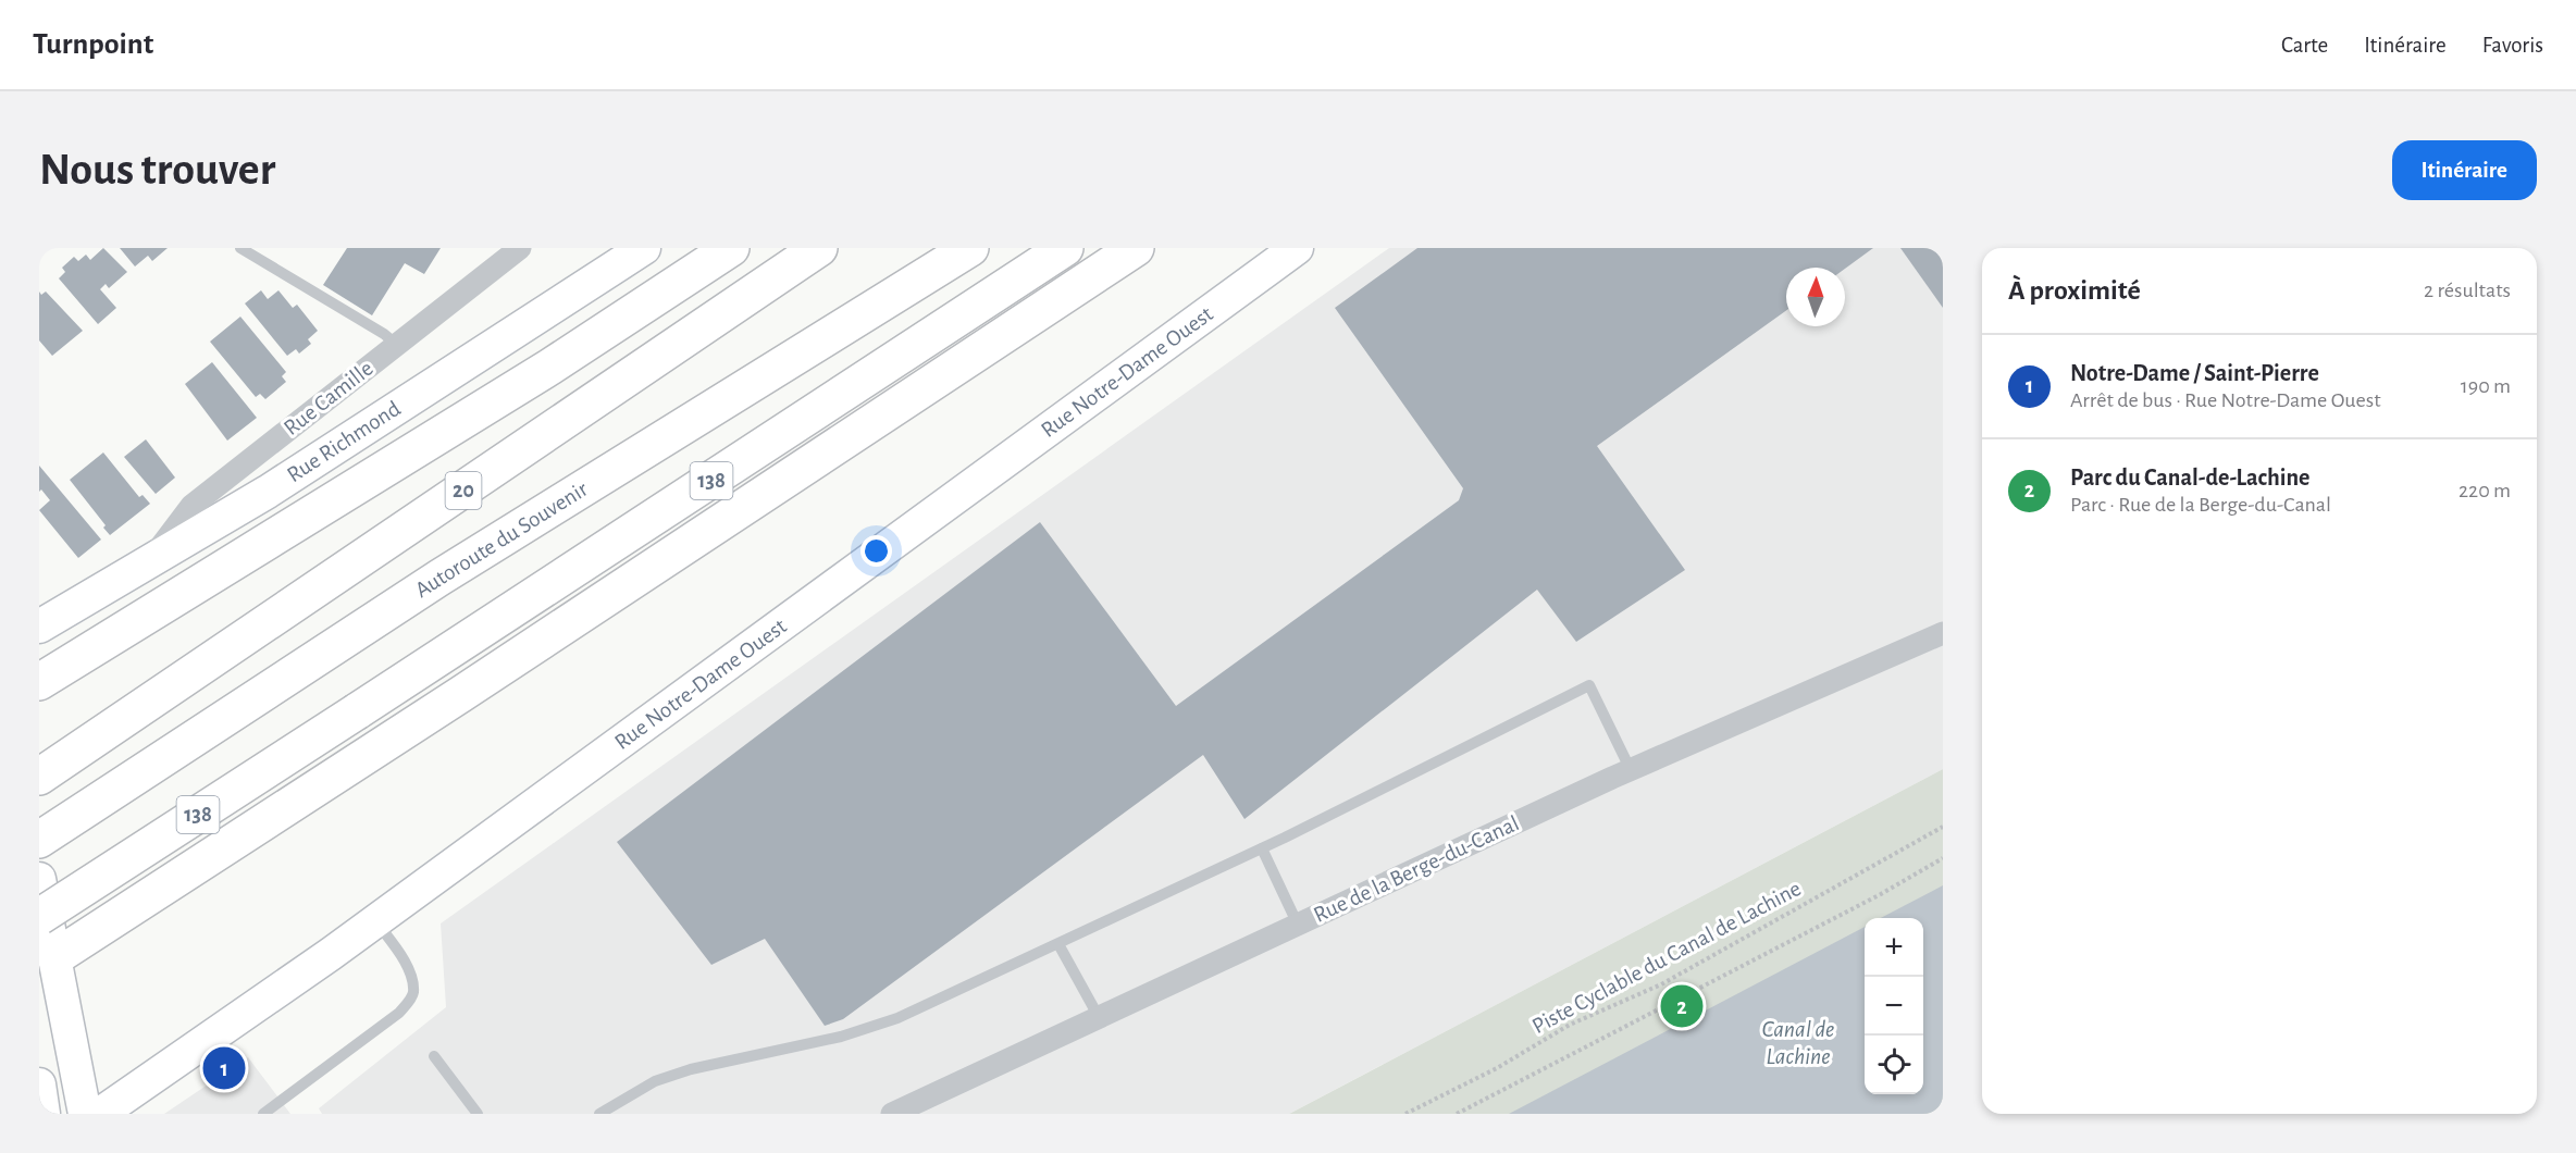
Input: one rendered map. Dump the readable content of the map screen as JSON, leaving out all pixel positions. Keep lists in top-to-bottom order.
{
  "streets": {
    "highway": ["138", "20", "Autoroute du Souvenir"],
    "main road": ["Rue Notre-Dame Ouest", "Rue Richmond"],
    "street": ["Rue Camille", "Rue de la Berge-du-Canal"],
    "path": ["Piste Cyclable du Canal de Lachine"]
  },
  "crossings": [
    ["Rue Camille", "Rue Richmond"]
  ],
  "water": ["Canal de Lachine"],
  "north": "top",
  "page": {
    "header": "Turnpoint",
    "nav": ["Carte", "Itinéraire", "Favoris"],
    "buttons": "Itinéraire",
    "title": "Nous trouver",
    "heading": ["À proximité", "2 résultats"],
    "list": [
      {
        "mark": "1",
        "name": "Notre-Dame / Saint-Pierre",
        "note": "Arrêt de bus · Rue Notre-Dame Ouest",
        "value": "190 m"
      },
      {
        "mark": "2",
        "name": "Parc du Canal-de-Lachine",
        "note": "Parc · Rue de la Berge-du-Canal",
        "value": "220 m"
      }
    ],
    "map_buttons": ["+", "−"],
    "pins": ["2", "1"]
  }
}
